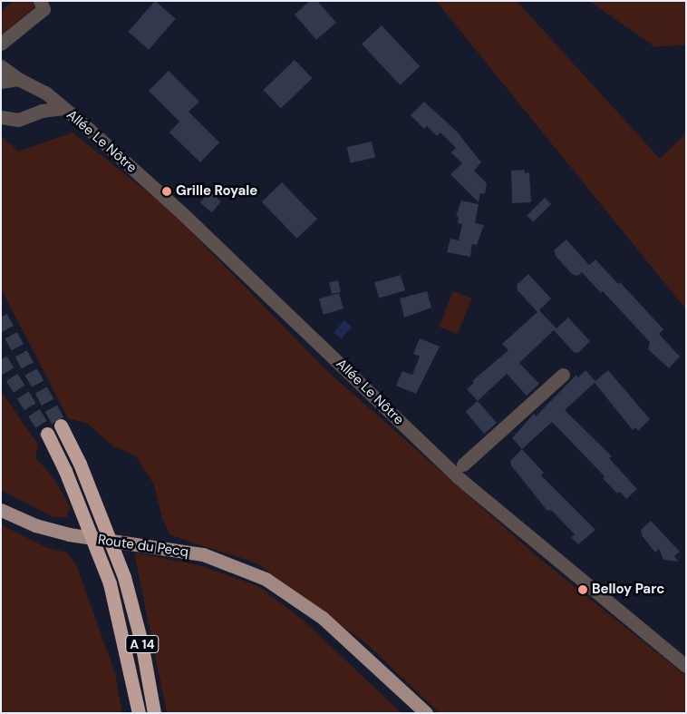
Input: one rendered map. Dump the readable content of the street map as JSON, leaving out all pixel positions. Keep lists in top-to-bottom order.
{
  "streets": {
    "highway": ["A 14"],
    "main road": ["Route du Pecq"],
    "street": ["Allée Le Nôtre"]
  },
  "places": ["Grille Royale", "Belloy Parc"]
}
